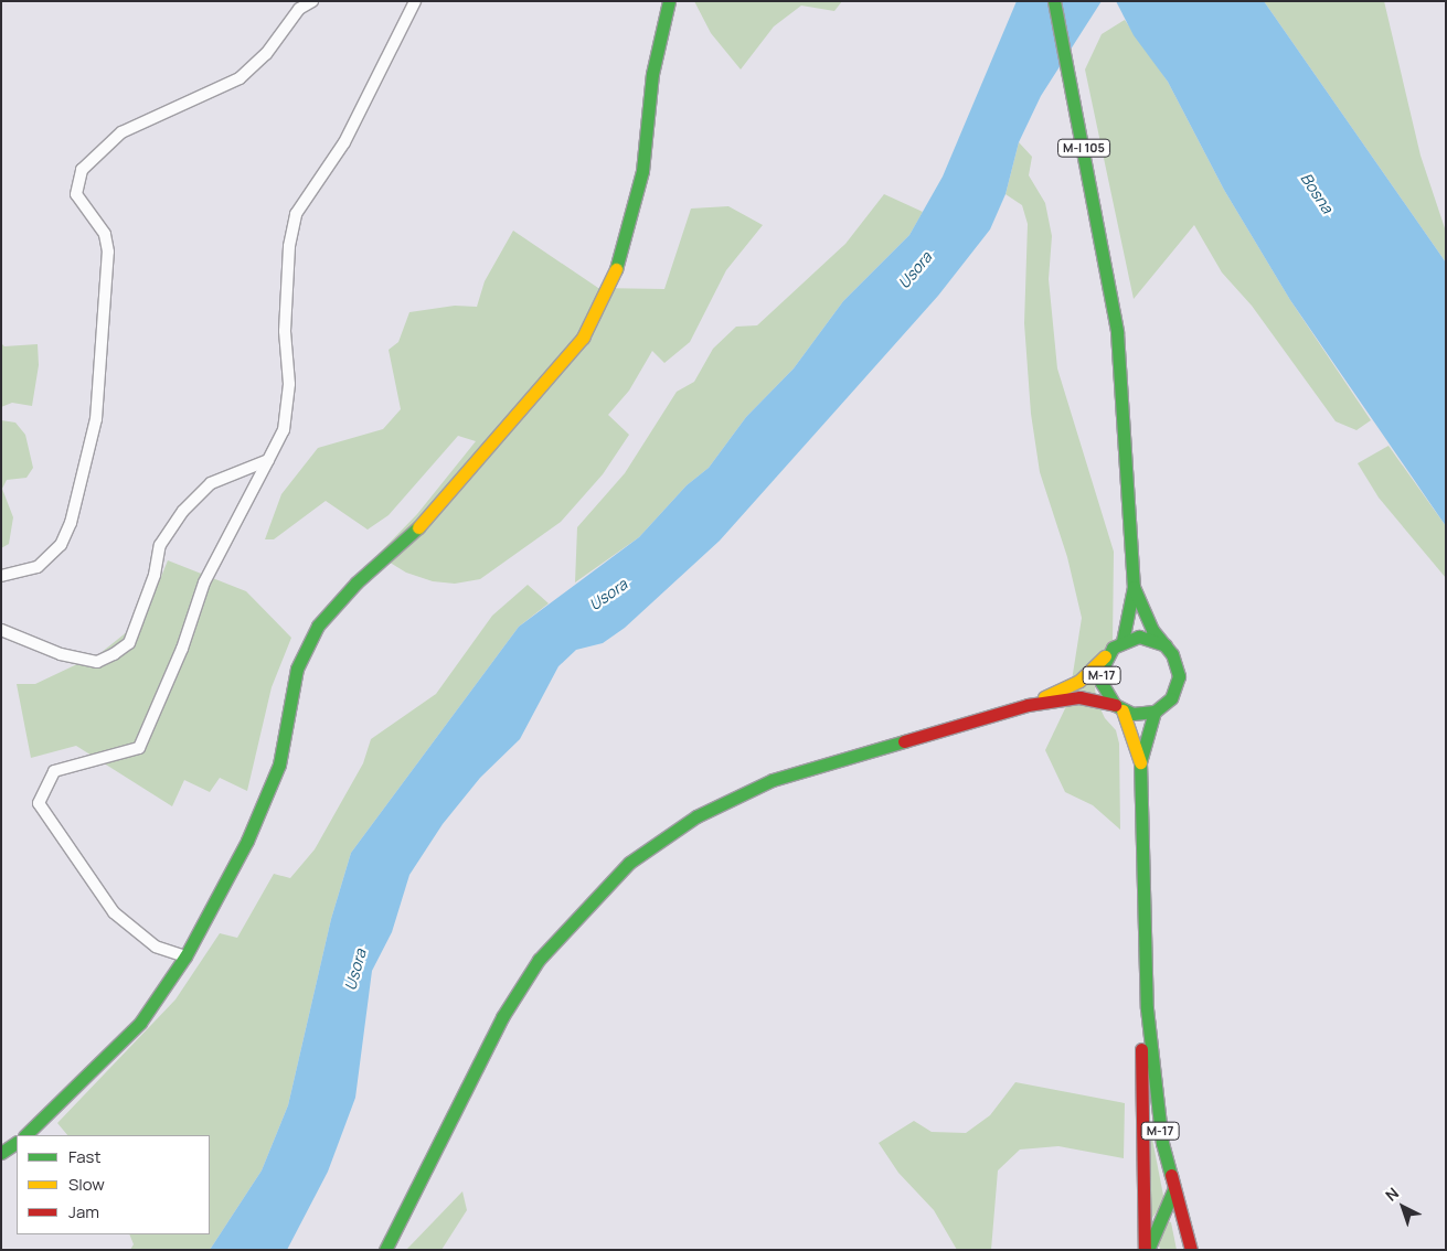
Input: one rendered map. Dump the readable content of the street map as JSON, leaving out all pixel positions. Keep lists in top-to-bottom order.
{
  "streets": {
    "street": ["M-I 105", "M-17"]
  },
  "crossings": [
    ["M-I 105", "M-17"]
  ],
  "water": ["Bosna", "Usora"],
  "legend": ["Fast", "Slow", "Jam"],
  "north": "top left"
}
